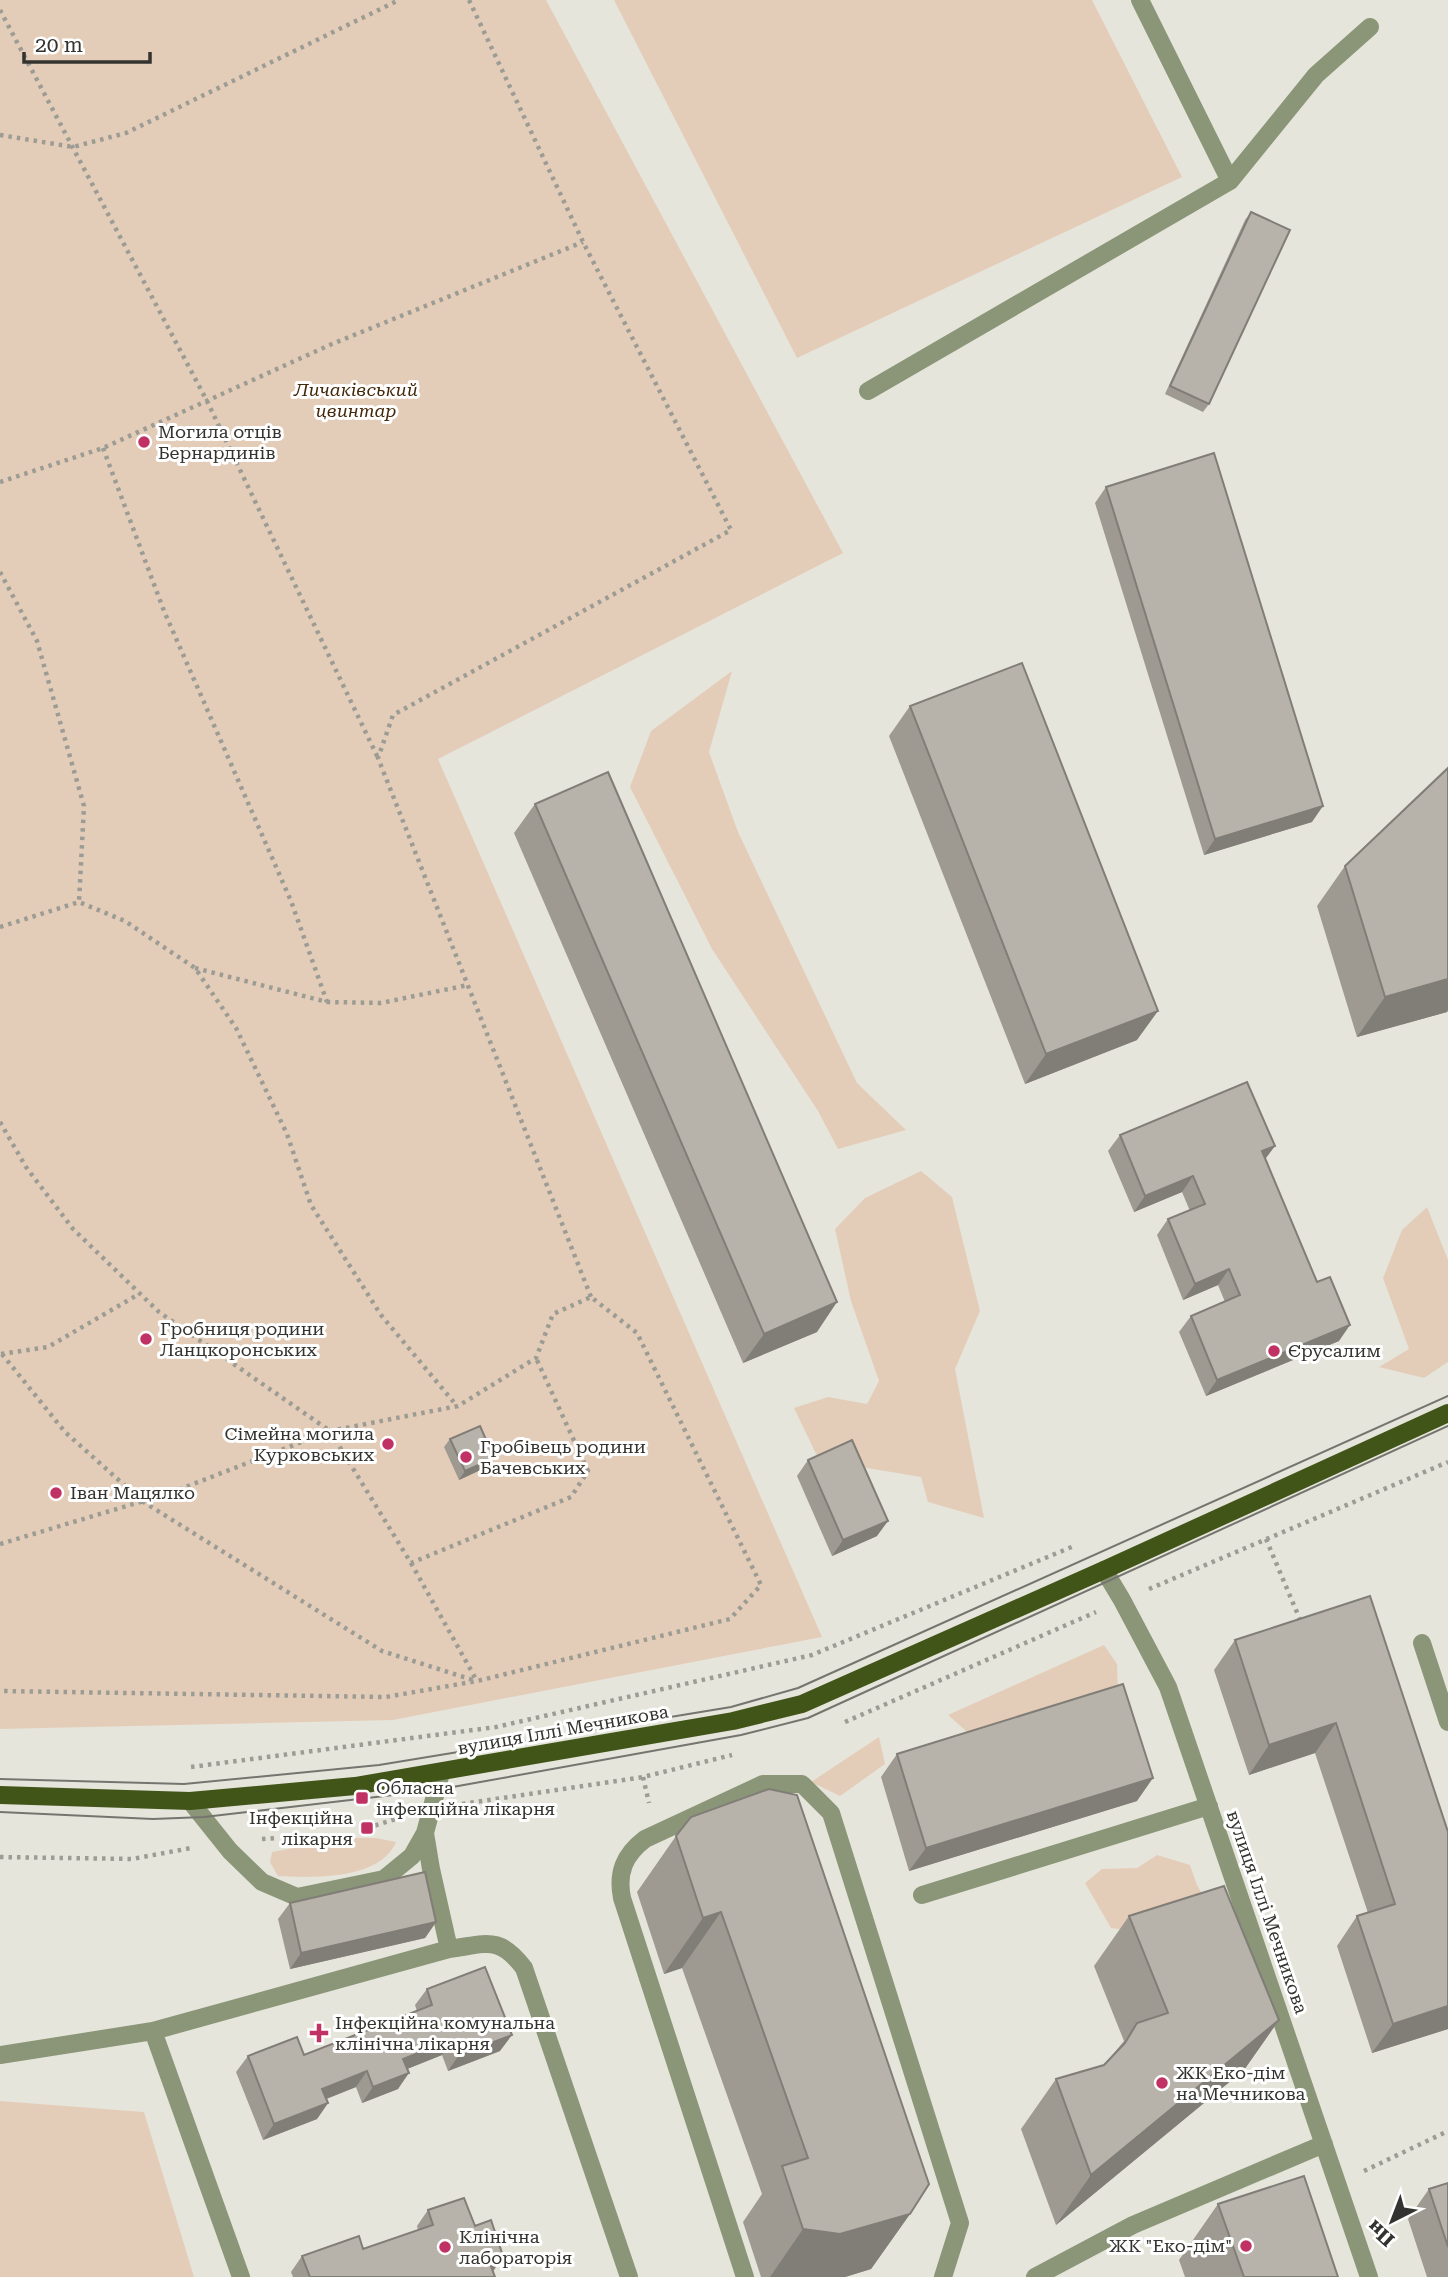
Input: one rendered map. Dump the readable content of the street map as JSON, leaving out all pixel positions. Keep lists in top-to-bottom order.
{
  "streets": {
    "main road": ["вулиця Іллі Мечникова"]
  },
  "parks": ["Личаківський цвинтар"],
  "places": {
    "other": [
      "Могила отців Бернардинів",
      "Гробниця родини Ланцкоронських",
      "Єрусалим",
      "Сімейна могила Курковських",
      "Гробівець родини Бачевських",
      "Іван Мацялко",
      "ЖК Еко-дім на Мечникова",
      "ЖК \"Еко-дім\"",
      "Клінічна лабораторія"
    ],
    "transit": ["Обласна інфекційна лікарня", "Інфекційна лікарня"],
    "health": ["Інфекційна комунальна клінічна лікарня"]
  },
  "scale_bar": "20 m",
  "north": "bottom left"
}
